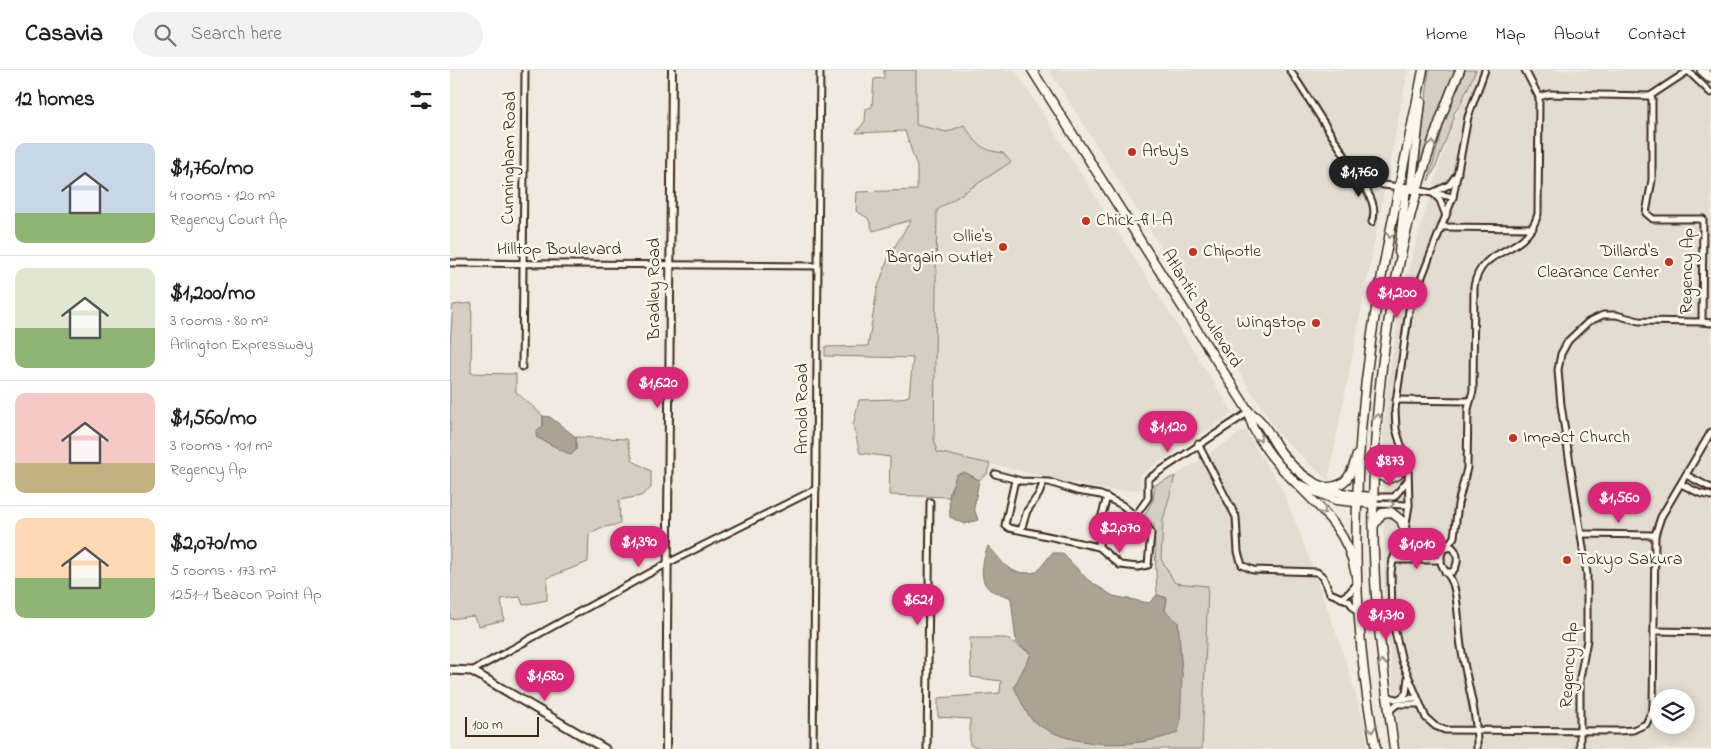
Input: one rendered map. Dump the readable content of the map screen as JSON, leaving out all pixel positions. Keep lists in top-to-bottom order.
{
  "streets": {
    "main road": ["Atlantic Boulevard"],
    "street": [
      "Cunningham Road",
      "Hilltop Boulevard",
      "Regency Ap",
      "Bradley Road",
      "Arnold Road"
    ]
  },
  "crossings": [
    ["Cunningham Road", "Hilltop Boulevard"],
    ["Hilltop Boulevard", "Bradley Road"],
    ["Hilltop Boulevard", "Arnold Road"]
  ],
  "places": [
    "Arby's",
    "Chick-fil-A",
    "Ollie's Bargain Outlet",
    "Chipotle",
    "Dillard's Clearance Center",
    "Wingstop",
    "Impact Church",
    "Tokyo Sakura"
  ],
  "scale_bar": "100 m",
  "page": {
    "header": "Casavia",
    "search": "Search here",
    "nav": [
      "Home",
      "Map",
      "About",
      "Contact"
    ],
    "heading": "12 homes",
    "list": [
      {
        "name": "$1,760/mo",
        "note": "4 rooms · 120 m² · Regency Court Ap"
      },
      {
        "name": "$1,200/mo",
        "note": "3 rooms · 80 m² · Arlington Expressway"
      },
      {
        "name": "$1,560/mo",
        "note": "3 rooms · 101 m² · Regency Ap"
      },
      {
        "name": "$2,070/mo",
        "note": "5 rooms · 173 m² · 1251-1 Beacon Point Ap"
      }
    ],
    "price": [
      "$1,760",
      "$1,200",
      "$1,620",
      "$1,120",
      "$873",
      "$1,560",
      "$2,070",
      "$1,390",
      "$1,010",
      "$621",
      "$1,310",
      "$1,680"
    ],
    "scale": "100 m"
  }
}
